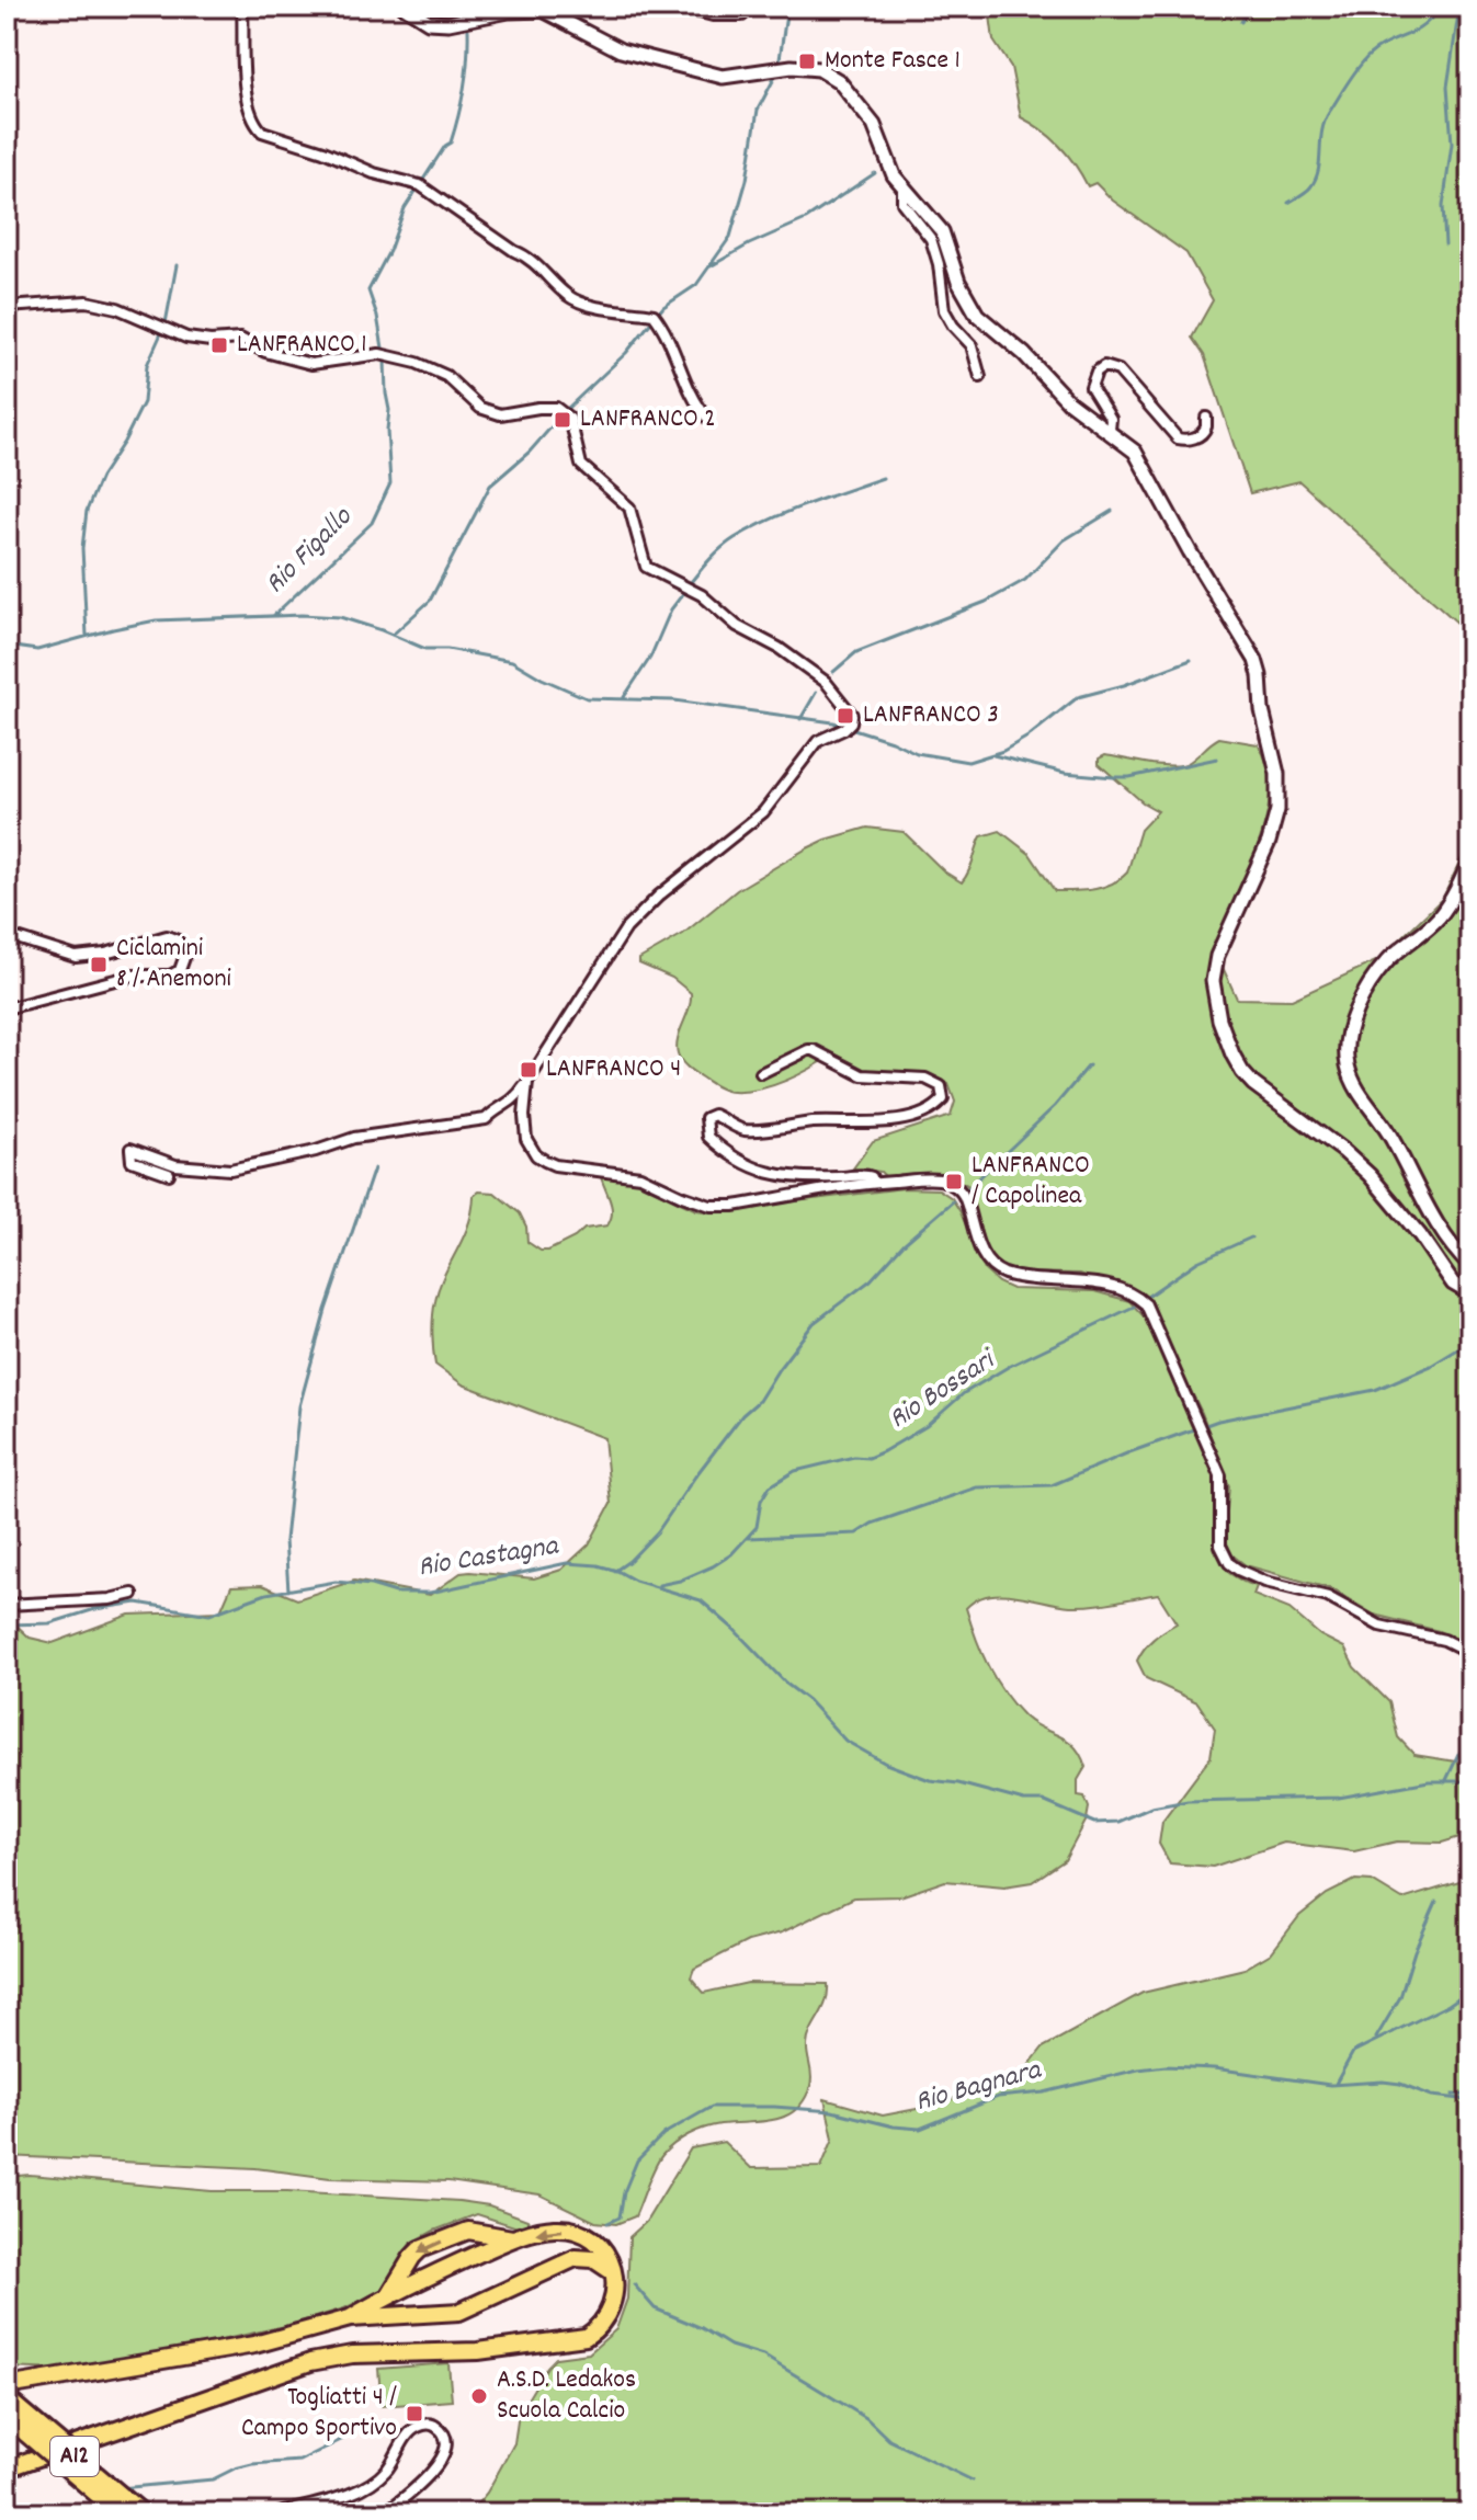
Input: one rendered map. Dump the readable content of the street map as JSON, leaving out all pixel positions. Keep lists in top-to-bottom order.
{
  "streets": {
    "highway": ["A12"]
  },
  "water": [
    "Rio Figallo",
    "Rio Bossari",
    "Rio Castagna",
    "Rio Bagnara"
  ],
  "places": {
    "transit": [
      "Monte Fasce 1",
      "LANFRANCO 1",
      "LANFRANCO 2",
      "LANFRANCO 3",
      "Ciclamini 8 / Anemoni",
      "LANFRANCO 4",
      "LANFRANCO / Capolinea",
      "Togliatti 4 / Campo Sportivo"
    ],
    "other": ["A.S.D. Ledakos Scuola Calcio"]
  }
}
